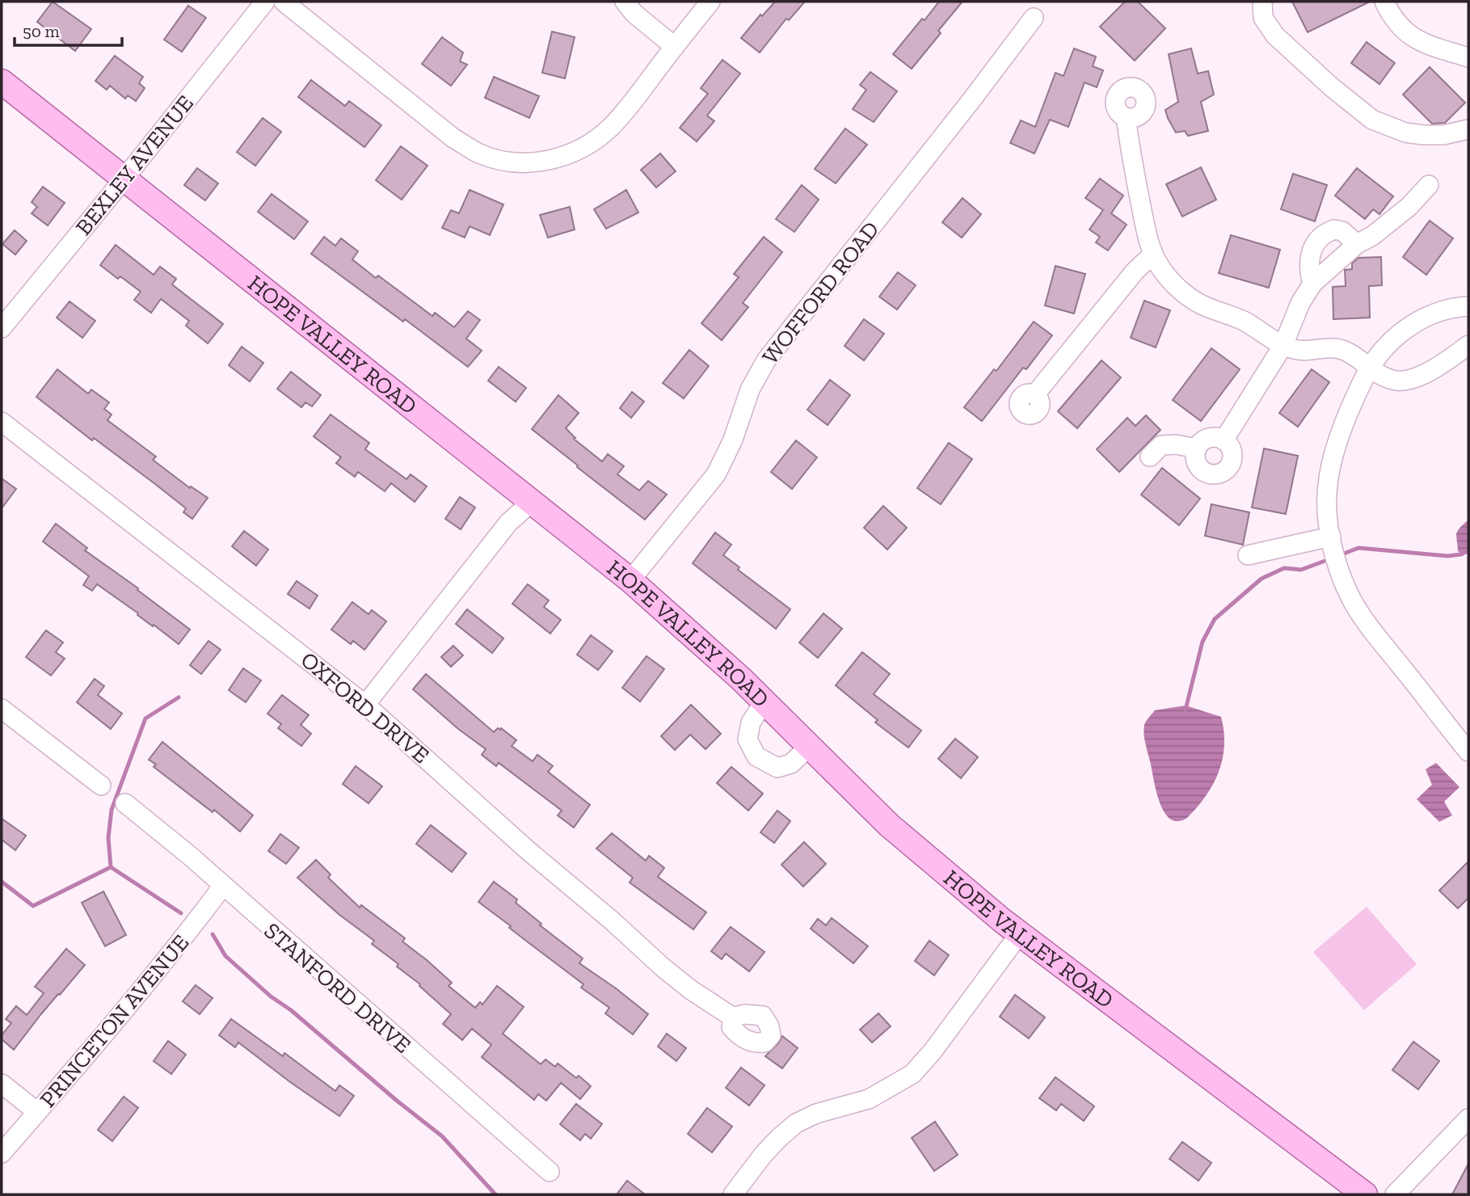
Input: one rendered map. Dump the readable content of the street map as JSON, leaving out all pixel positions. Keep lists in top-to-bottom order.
{
  "streets": {
    "main road": ["HOPE VALLEY ROAD"],
    "street": [
      "BEXLEY AVENUE",
      "WOFFORD ROAD",
      "OXFORD DRIVE",
      "STANFORD DRIVE",
      "PRINCETON AVENUE"
    ]
  },
  "crossings": [
    ["BEXLEY AVENUE", "HOPE VALLEY ROAD"],
    ["WOFFORD ROAD", "HOPE VALLEY ROAD"],
    ["STANFORD DRIVE", "PRINCETON AVENUE"]
  ],
  "scale_bar": "50 m"
}
